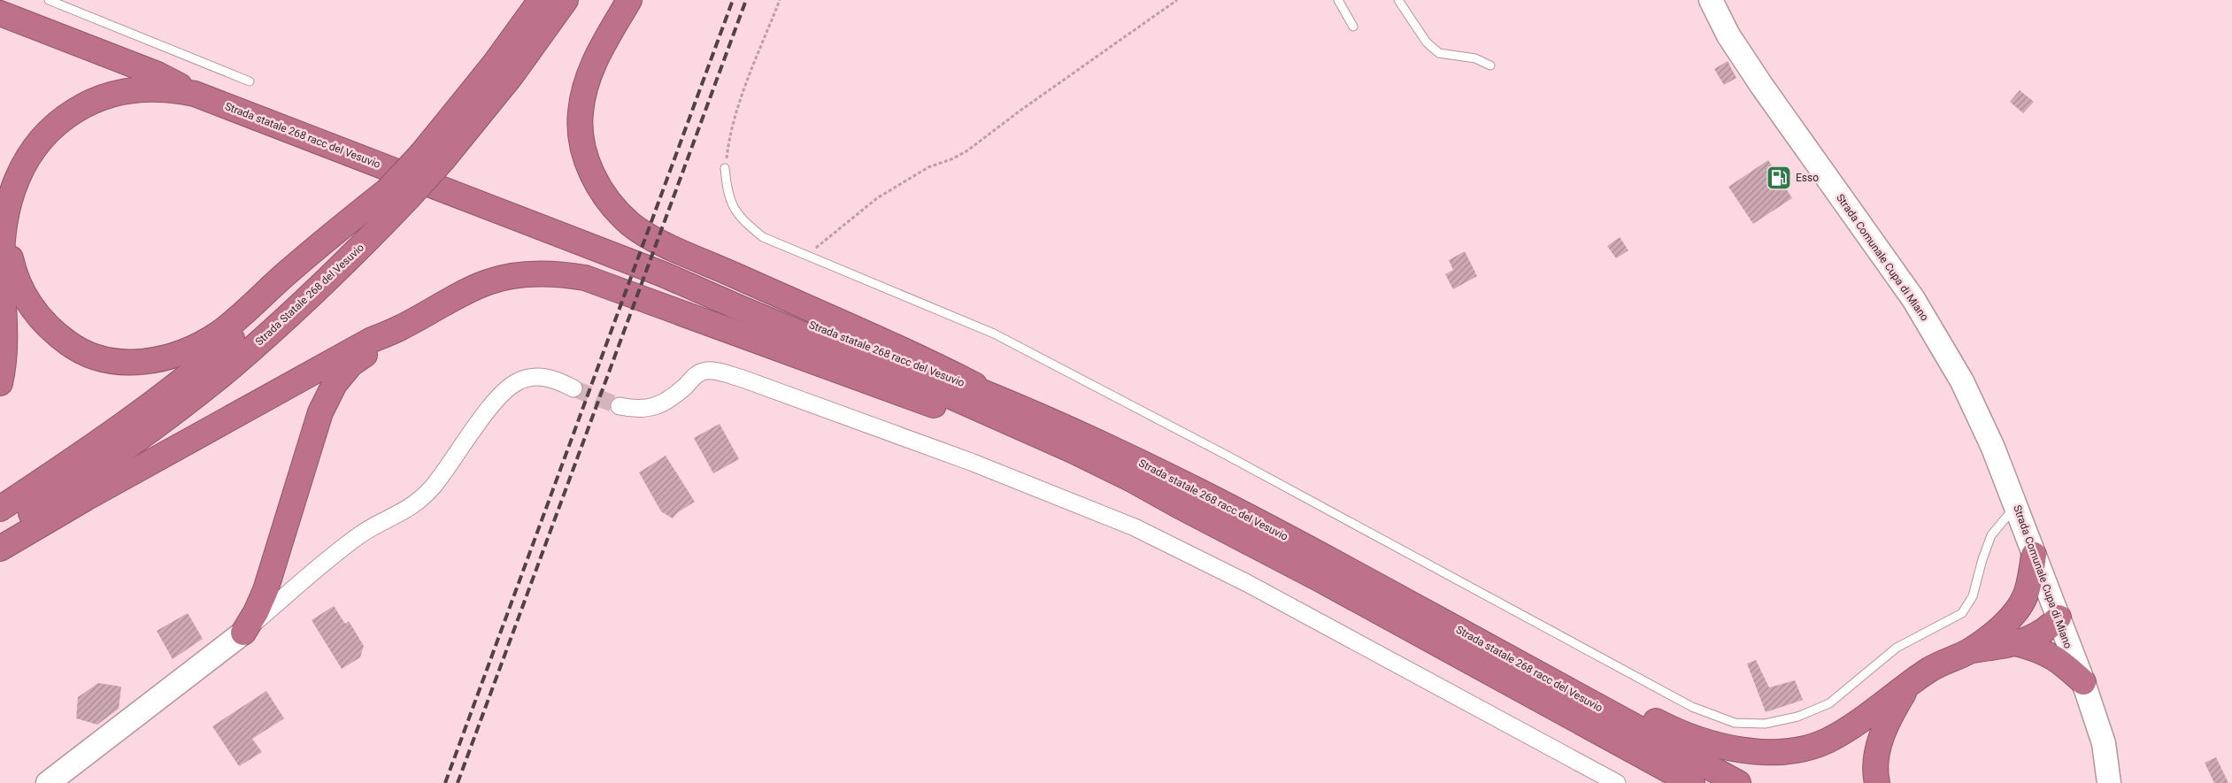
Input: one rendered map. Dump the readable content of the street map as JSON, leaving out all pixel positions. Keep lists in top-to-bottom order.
{
  "streets": {
    "highway": ["Strada statale 268 racc del Vesuvio", "Strada Statale 268 del Vesuvio"],
    "street": ["Strada Comunale Cupa di Miano"]
  },
  "places": {
    "fuel station": ["Esso"]
  }
}
